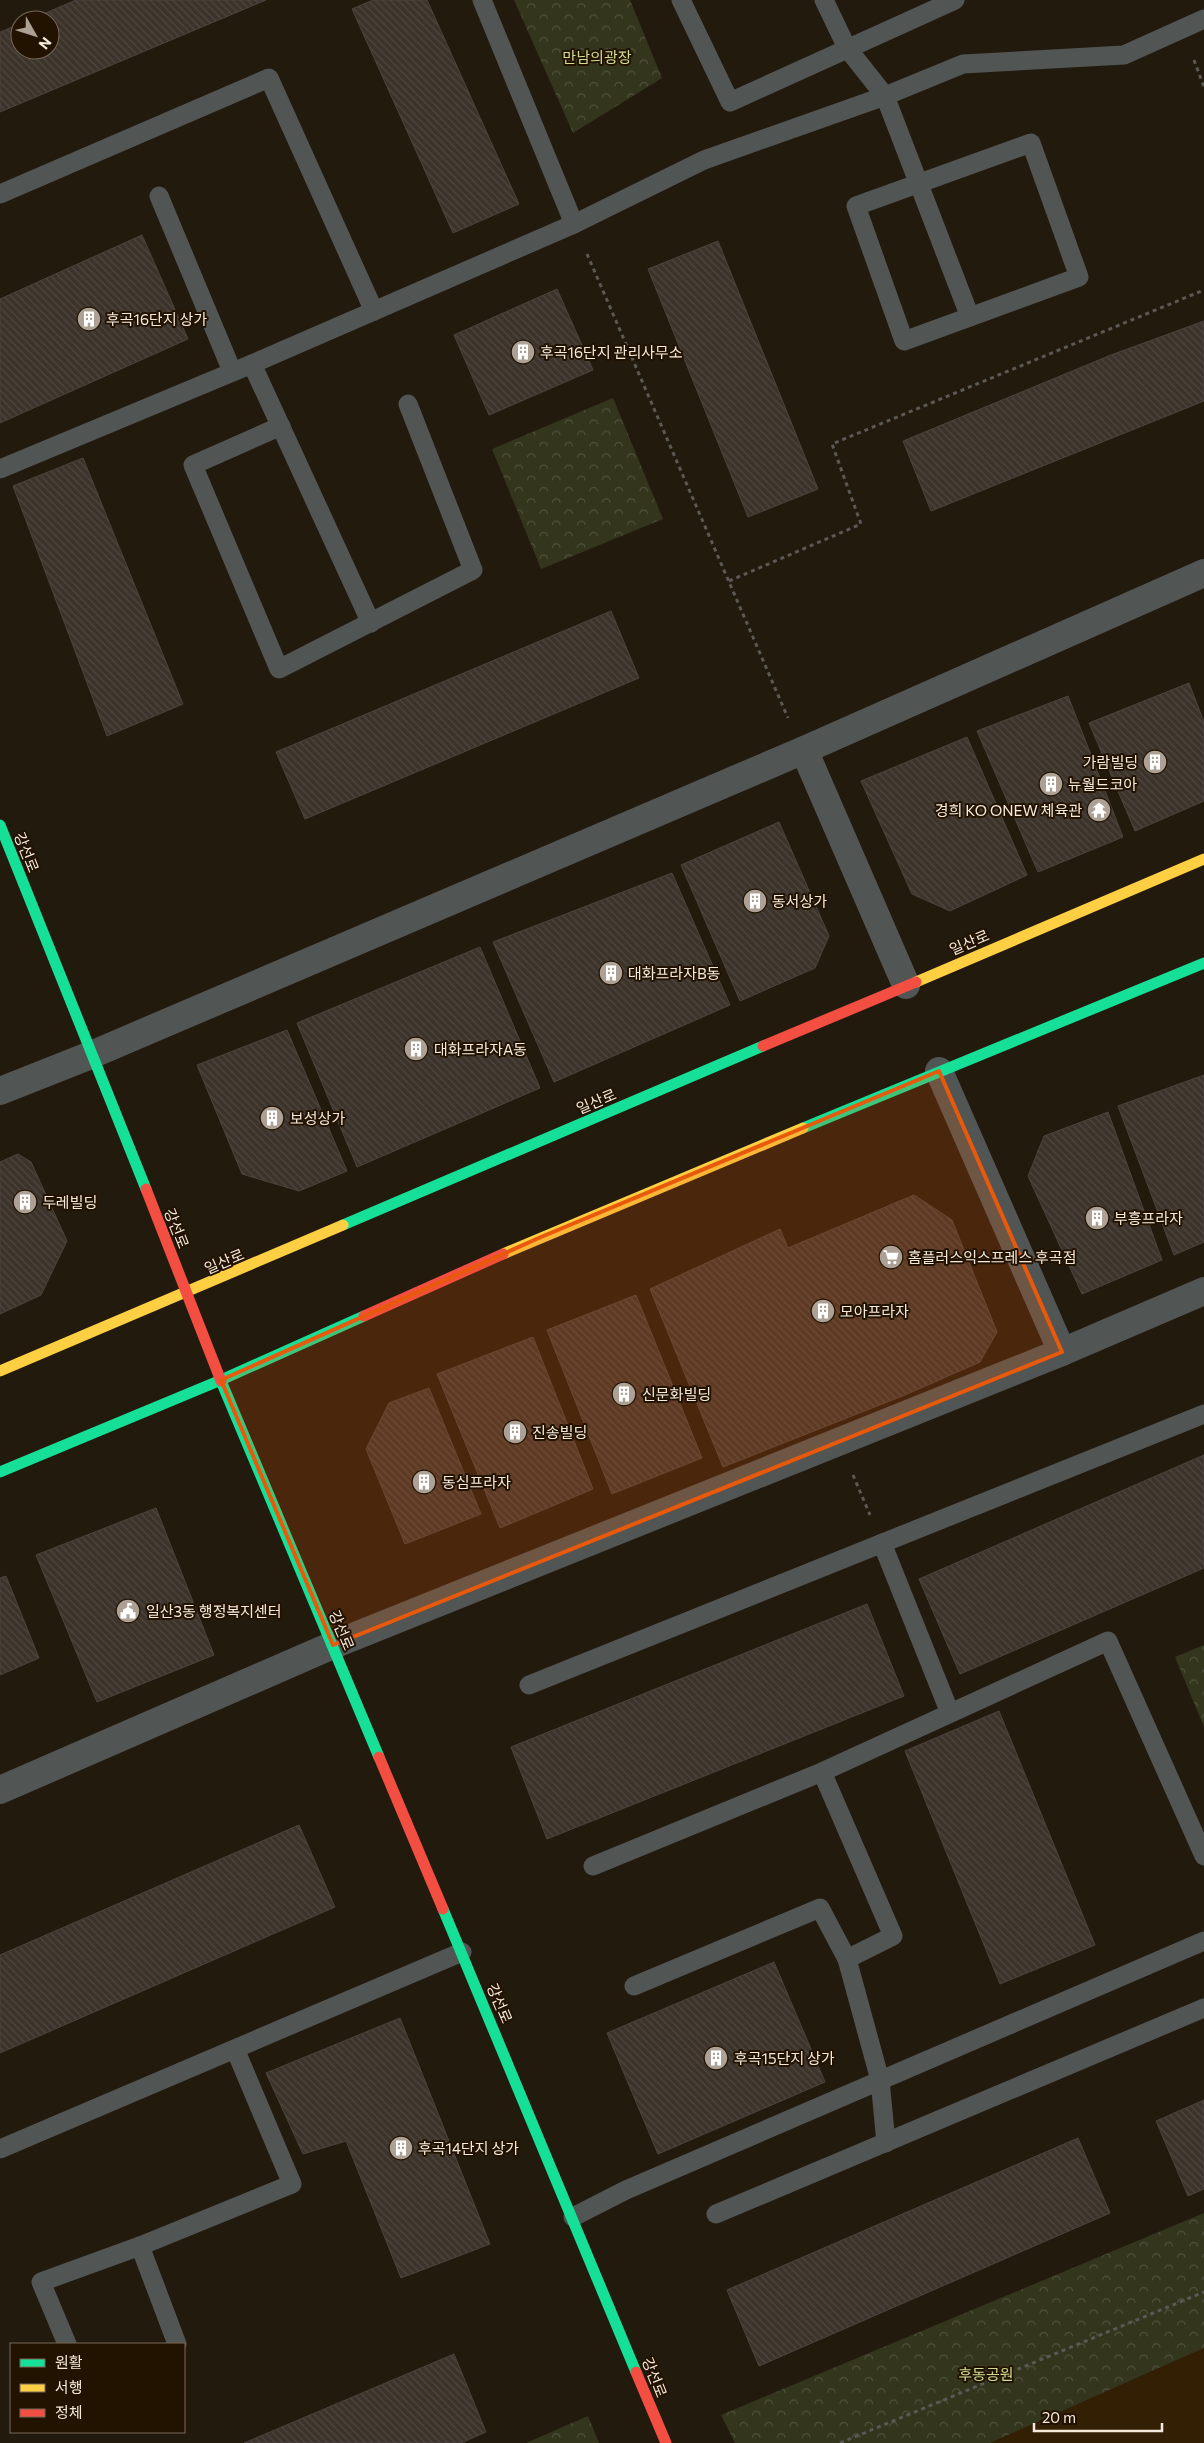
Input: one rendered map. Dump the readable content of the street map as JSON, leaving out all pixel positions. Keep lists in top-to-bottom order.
{
  "streets": {
    "main road": ["강선로", "일산로"]
  },
  "crossings": [
    ["강선로", "일산로"]
  ],
  "parks": ["만남의광장", "후동공원"],
  "places": {
    "building": [
      "후곡16단지 상가",
      "후곡16단지 관리사무소",
      "가람빌딩",
      "뉴월드코아",
      "동서상가",
      "대화프라자B동",
      "대화프라자A동",
      "보성상가",
      "두레빌딩",
      "부흥프라자",
      "모아프라자",
      "신문화빌딩",
      "진송빌딩",
      "동심프라자",
      "후곡15단지 상가",
      "후곡14단지 상가"
    ],
    "temple": ["경희 KO ONEW 체육관"],
    "supermarket": ["홈플러스익스프레스 후곡점"],
    "public building": ["일산3동 행정복지센터"]
  },
  "legend": ["원활", "서행", "정체"],
  "scale_bar": "20 m",
  "north": "bottom right"
}
